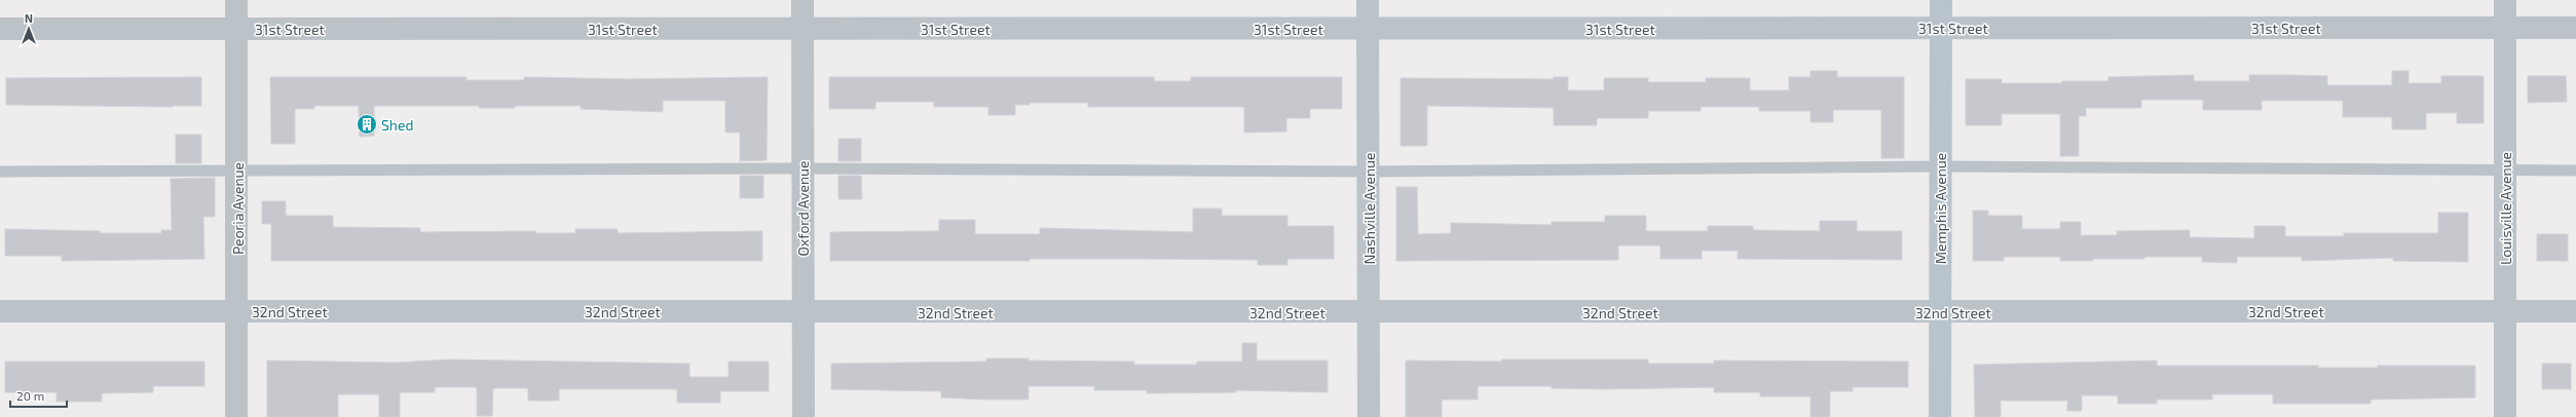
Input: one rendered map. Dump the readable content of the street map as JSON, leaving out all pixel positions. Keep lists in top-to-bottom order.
{
  "streets": {
    "street": [
      "31st Street",
      "Peoria Avenue",
      "Oxford Avenue",
      "Nashville Avenue",
      "Memphis Avenue",
      "Louisville Avenue",
      "32nd Street"
    ]
  },
  "crossings": [
    ["31st Street", "Peoria Avenue"],
    ["31st Street", "Oxford Avenue"],
    ["31st Street", "Nashville Avenue"],
    ["31st Street", "Memphis Avenue"],
    ["31st Street", "Louisville Avenue"],
    ["Peoria Avenue", "32nd Street"],
    ["Oxford Avenue", "32nd Street"],
    ["Nashville Avenue", "32nd Street"],
    ["Memphis Avenue", "32nd Street"],
    ["Louisville Avenue", "32nd Street"]
  ],
  "places": {
    "building": ["Shed"]
  },
  "scale_bar": "20 m",
  "north": "top"
}
